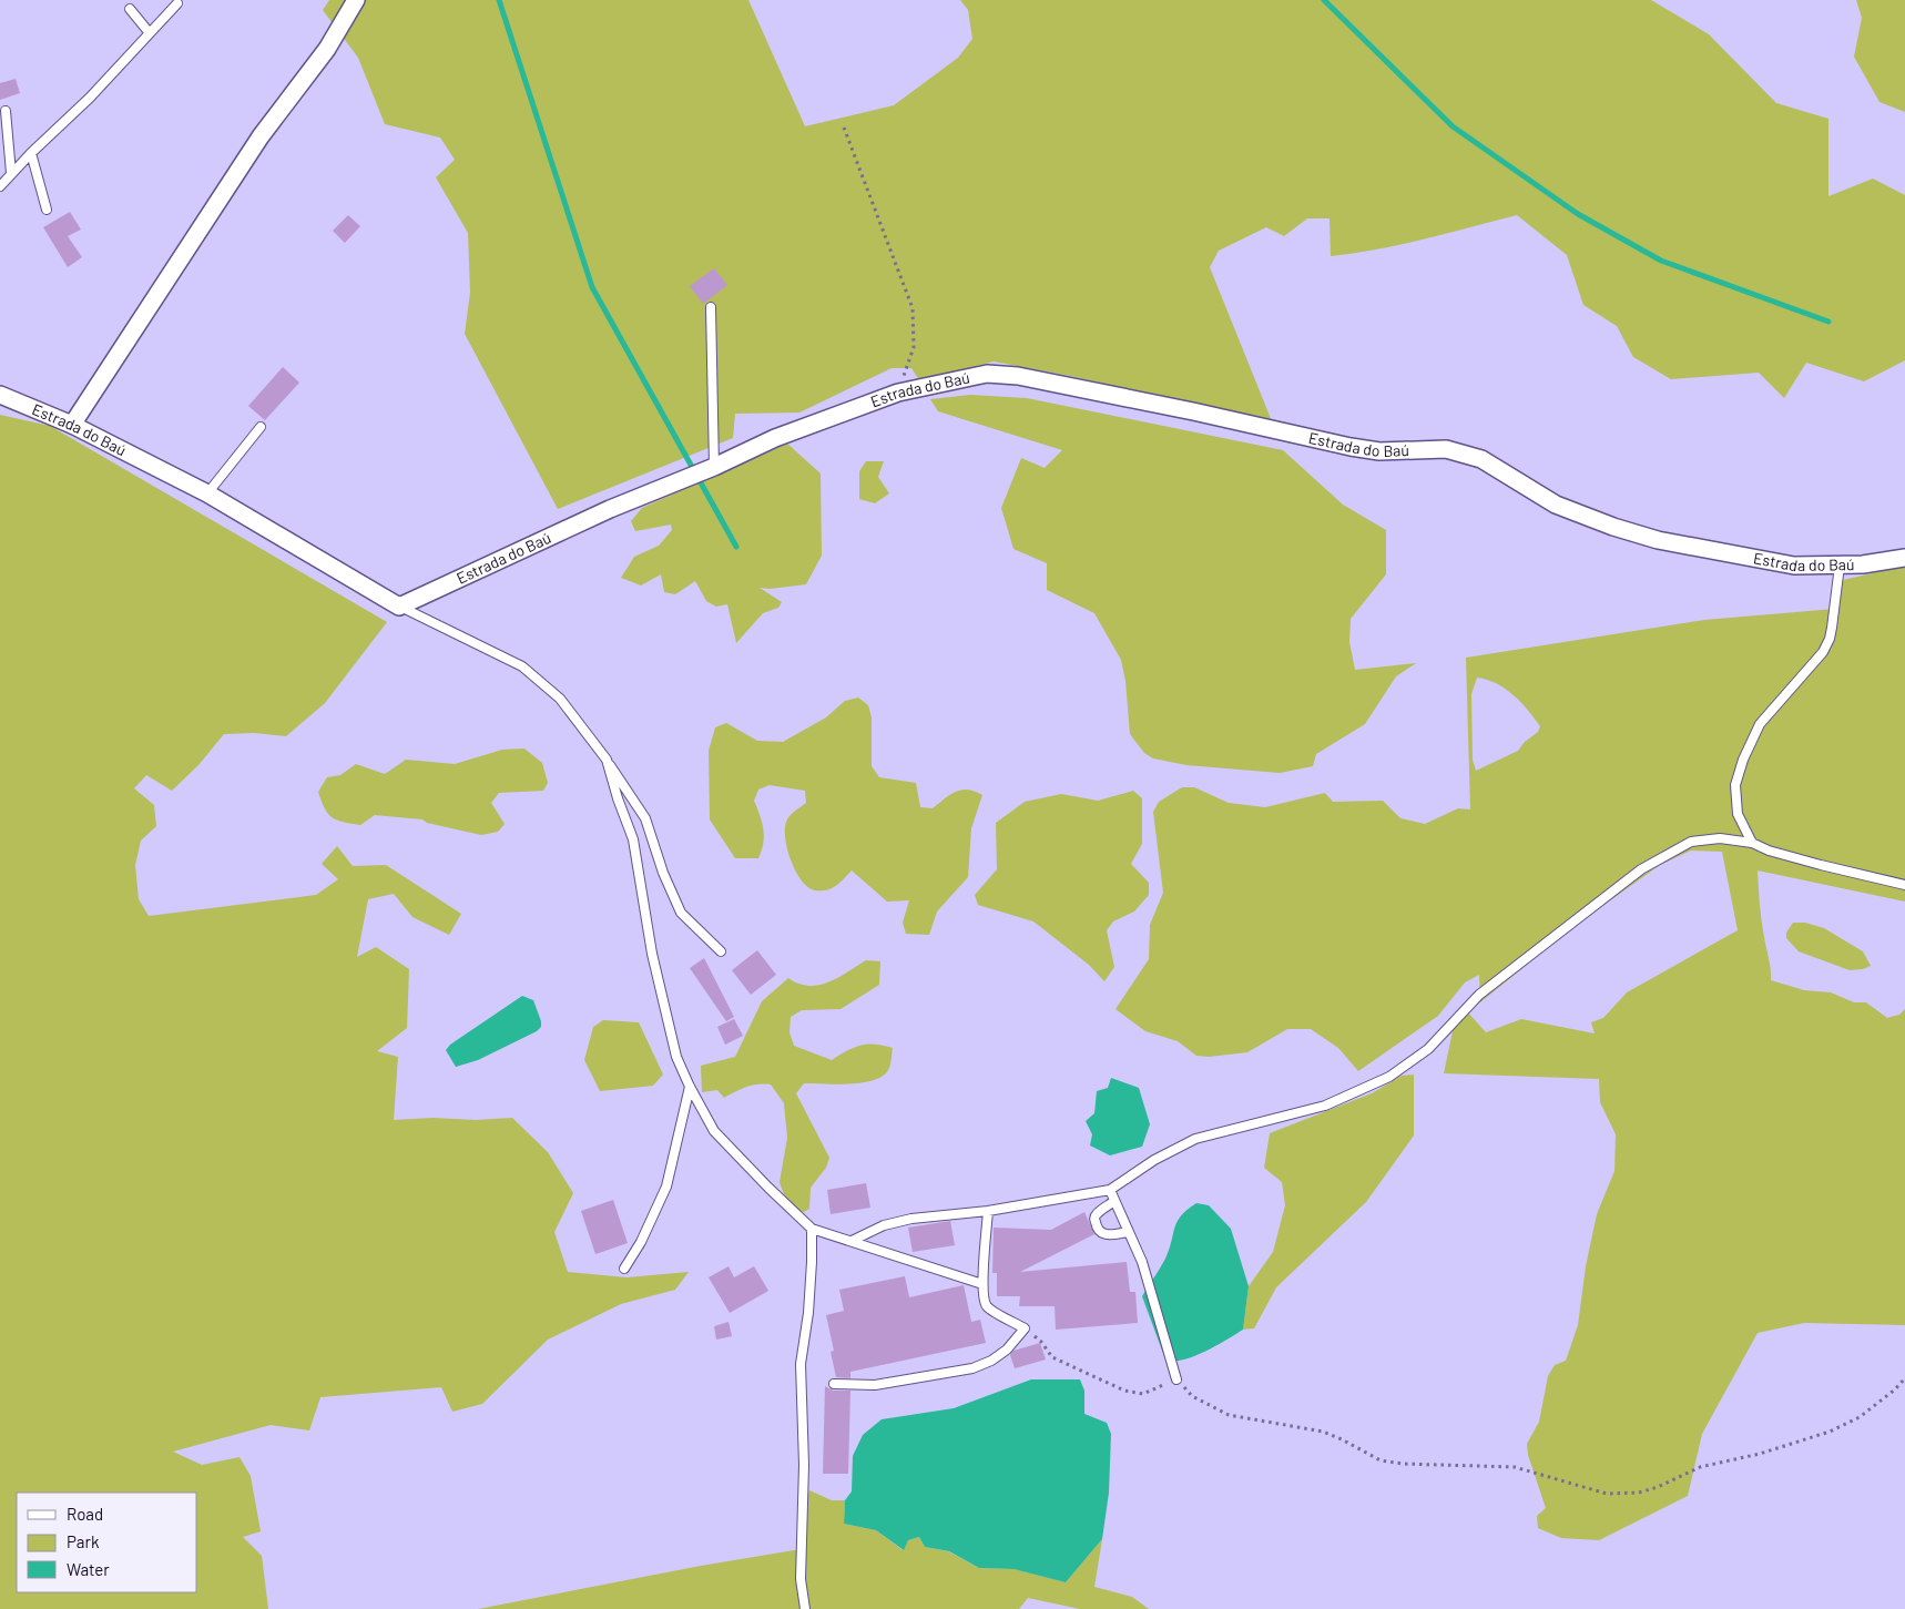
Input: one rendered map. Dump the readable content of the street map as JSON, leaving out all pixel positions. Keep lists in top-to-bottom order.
{
  "streets": {
    "street": ["Estrada do Baú"]
  },
  "legend": ["Road", "Park", "Water"]
}
